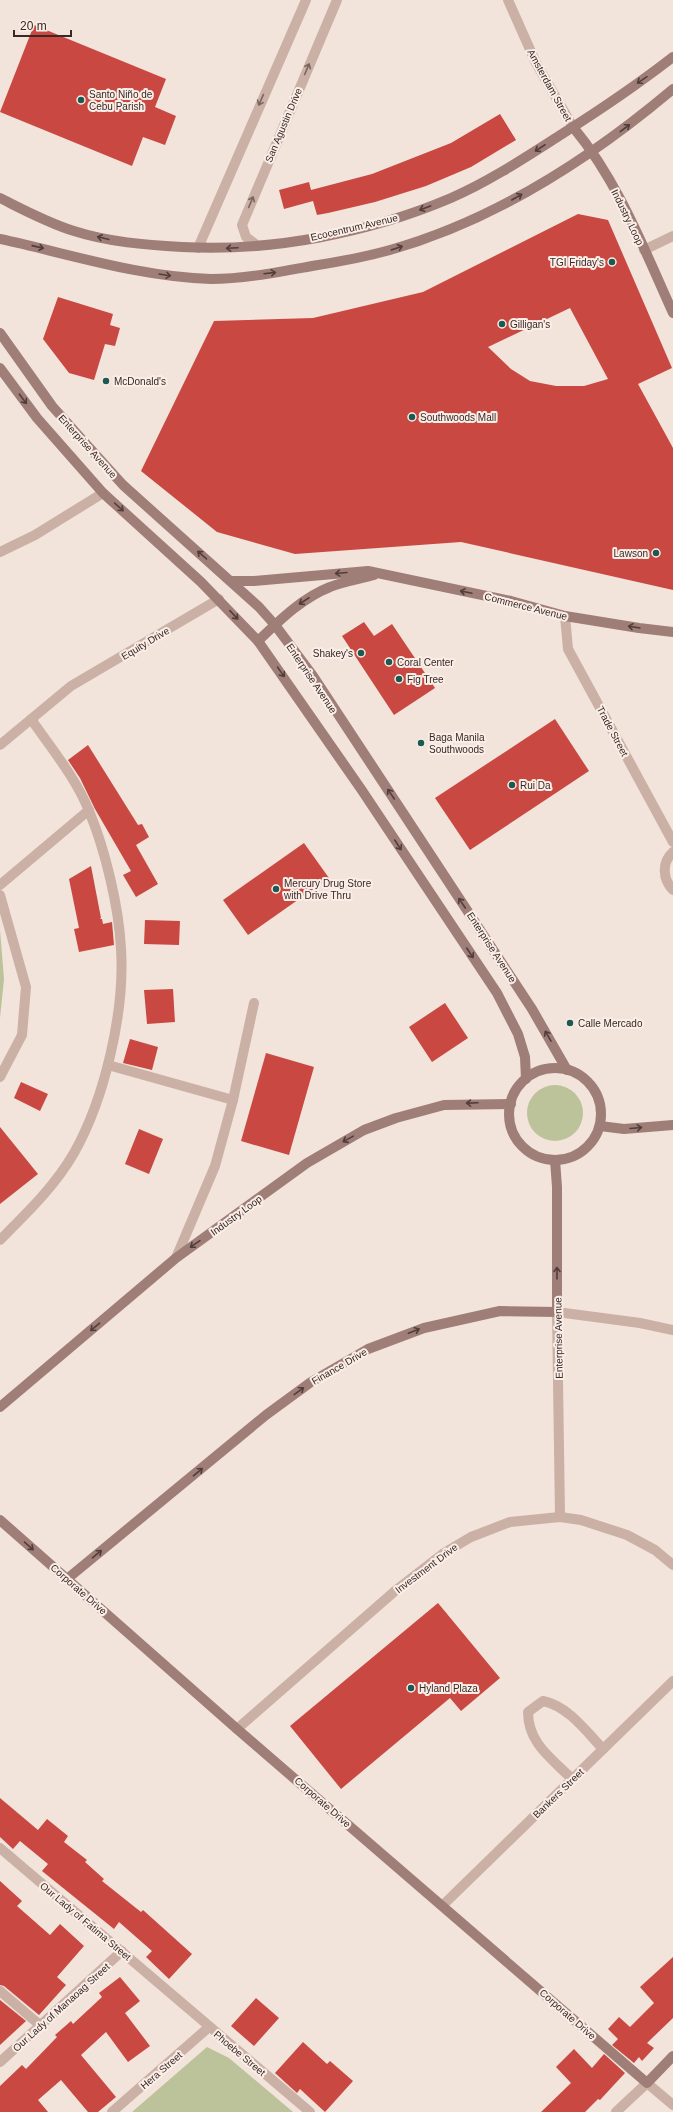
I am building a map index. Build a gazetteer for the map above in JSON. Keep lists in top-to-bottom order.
{
  "streets": {
    "main road": [
      "Industry Loop",
      "Ecocentrum Avenue",
      "Enterprise Avenue",
      "Commerce Avenue",
      "Finance Drive",
      "Corporate Drive"
    ],
    "street": [
      "Amsterdam Street",
      "San Agustin Drive",
      "Equity Drive",
      "Trade Street",
      "Investment Drive",
      "Bankers Street",
      "Our Lady of Fatima Street",
      "Our Lady of Manaoag Street",
      "Phoebe Street",
      "Hera Street"
    ]
  },
  "crossings": [
    ["Amsterdam Street", "Industry Loop"],
    ["Amsterdam Street", "Ecocentrum Avenue"],
    ["San Agustin Drive", "Ecocentrum Avenue"],
    ["Industry Loop", "Ecocentrum Avenue"],
    ["Industry Loop", "Enterprise Avenue"],
    ["Enterprise Avenue", "Commerce Avenue"],
    ["Enterprise Avenue", "Equity Drive"],
    ["Enterprise Avenue", "Finance Drive"],
    ["Enterprise Avenue", "Investment Drive"],
    ["Commerce Avenue", "Trade Street"],
    ["Finance Drive", "Corporate Drive"],
    ["Investment Drive", "Corporate Drive"],
    ["Corporate Drive", "Bankers Street"],
    ["Our Lady of Fatima Street", "Our Lady of Manaoag Street"],
    ["Our Lady of Fatima Street", "Phoebe Street"],
    ["Phoebe Street", "Hera Street"]
  ],
  "one_way": ["Industry Loop", "Commerce Avenue", "Finance Drive"],
  "places": [
    "Santo Niño de Cebu Parish",
    "TGI Friday's",
    "Gilligan's",
    "McDonald's",
    "Southwoods Mall",
    "Lawson",
    "Shakey's",
    "Coral Center",
    "Fig Tree",
    "Baga Manila Southwoods",
    "Rui Da",
    "Mercury Drug Store with Drive Thru",
    "Calle Mercado",
    "Hyland Plaza"
  ],
  "scale_bar": "20 m"
}
